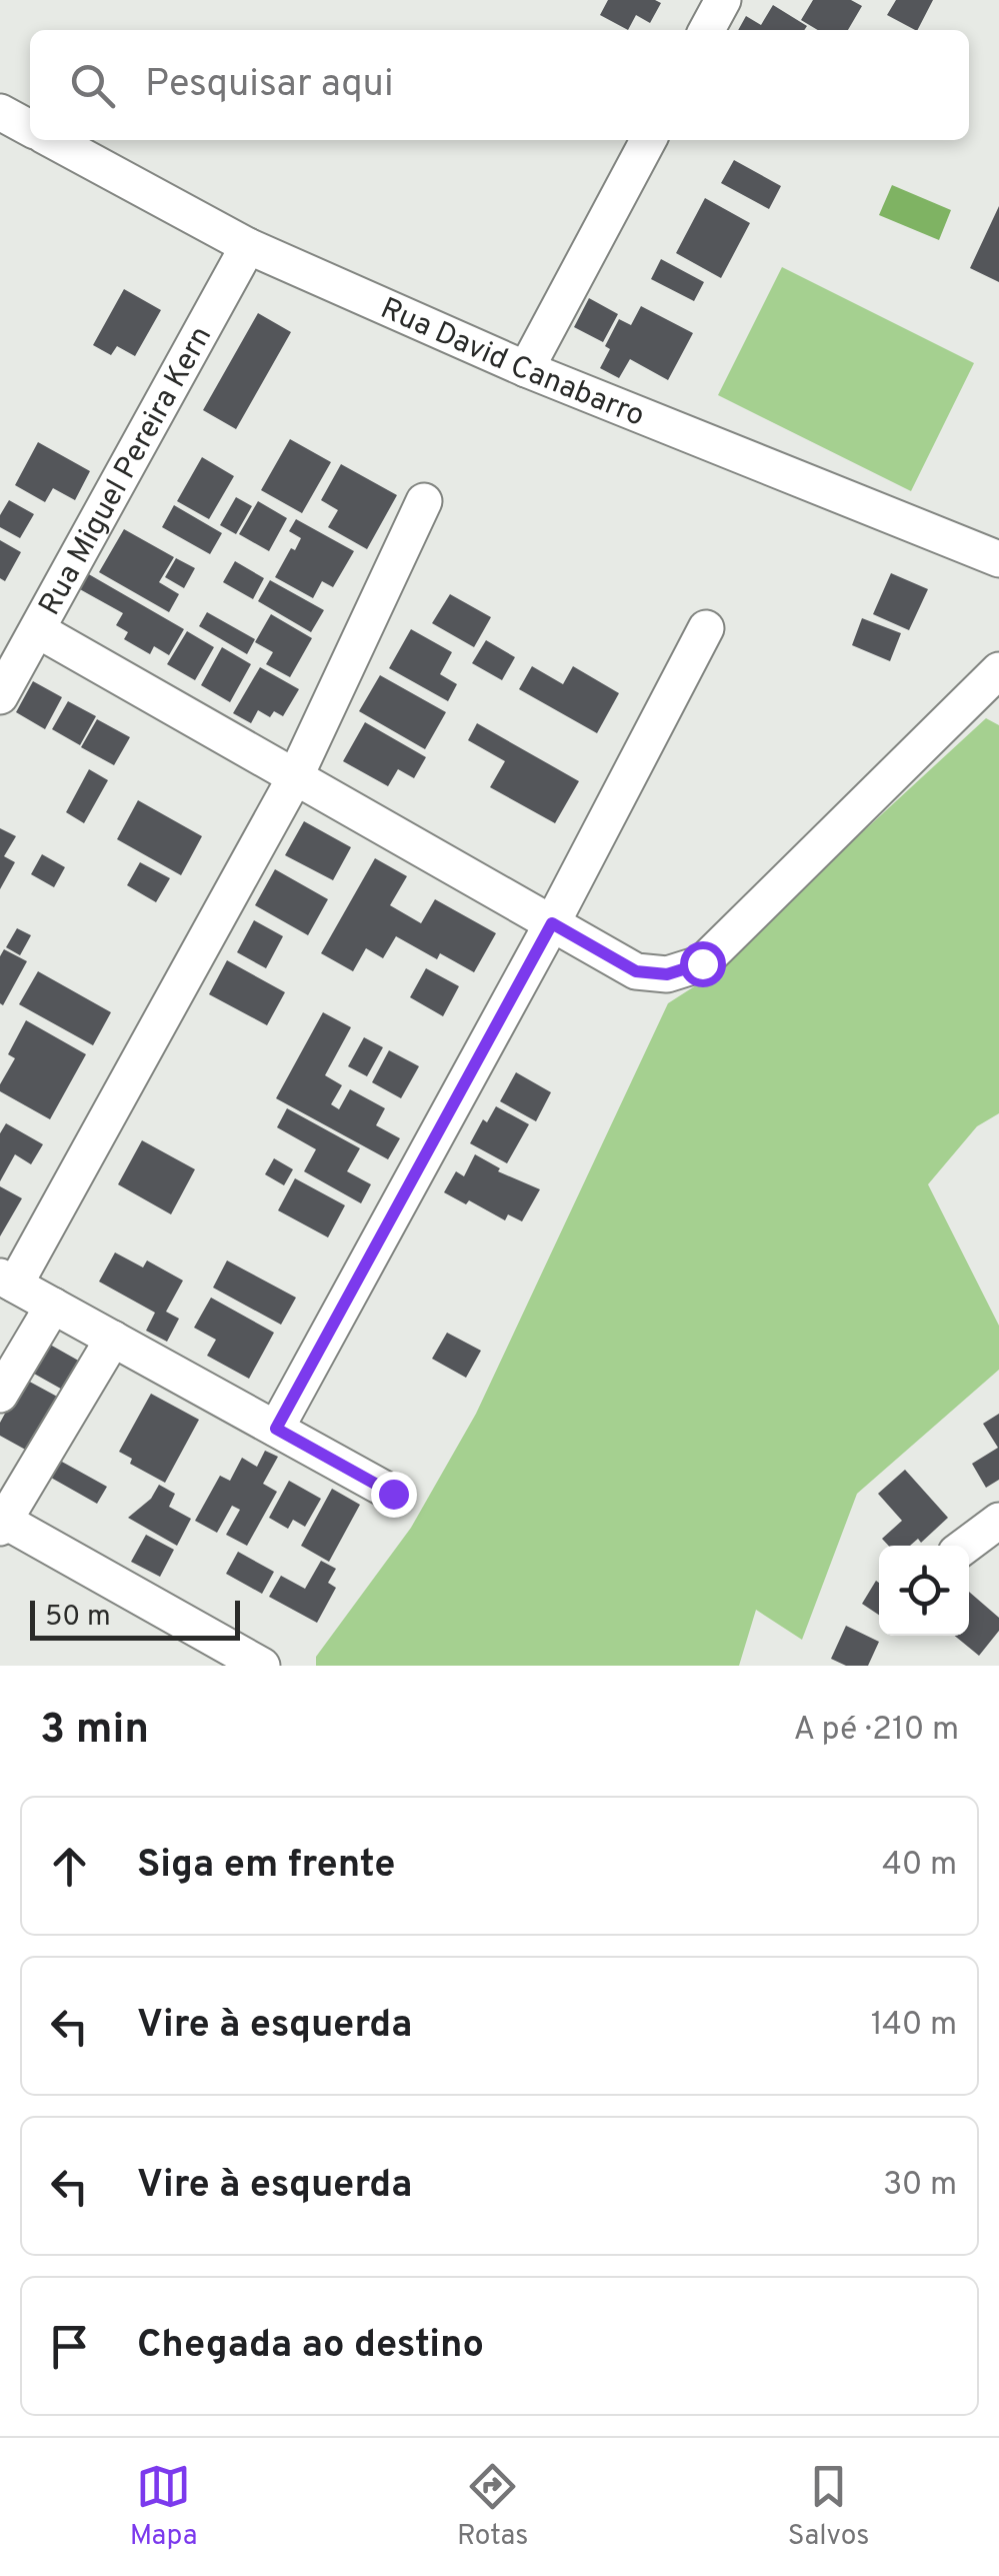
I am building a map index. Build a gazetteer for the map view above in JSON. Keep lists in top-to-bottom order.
{
  "streets": {
    "street": ["Rua David Canabarro", "Rua Miguel Pereira Kern"]
  },
  "crossings": [
    ["Rua David Canabarro", "Rua Miguel Pereira Kern"]
  ],
  "scale_bar": "50 m",
  "page": {
    "search": "Pesquisar aqui",
    "scale": "50 m",
    "heading": ["3 min", "A pé · 210 m"],
    "list": [
      ["Siga em frente", "40 m"],
      ["Vire à esquerda", "140 m"],
      ["Vire à esquerda", "30 m"],
      "Chegada ao destino"
    ],
    "nav": ["Mapa", "Rotas", "Salvos"]
  }
}
